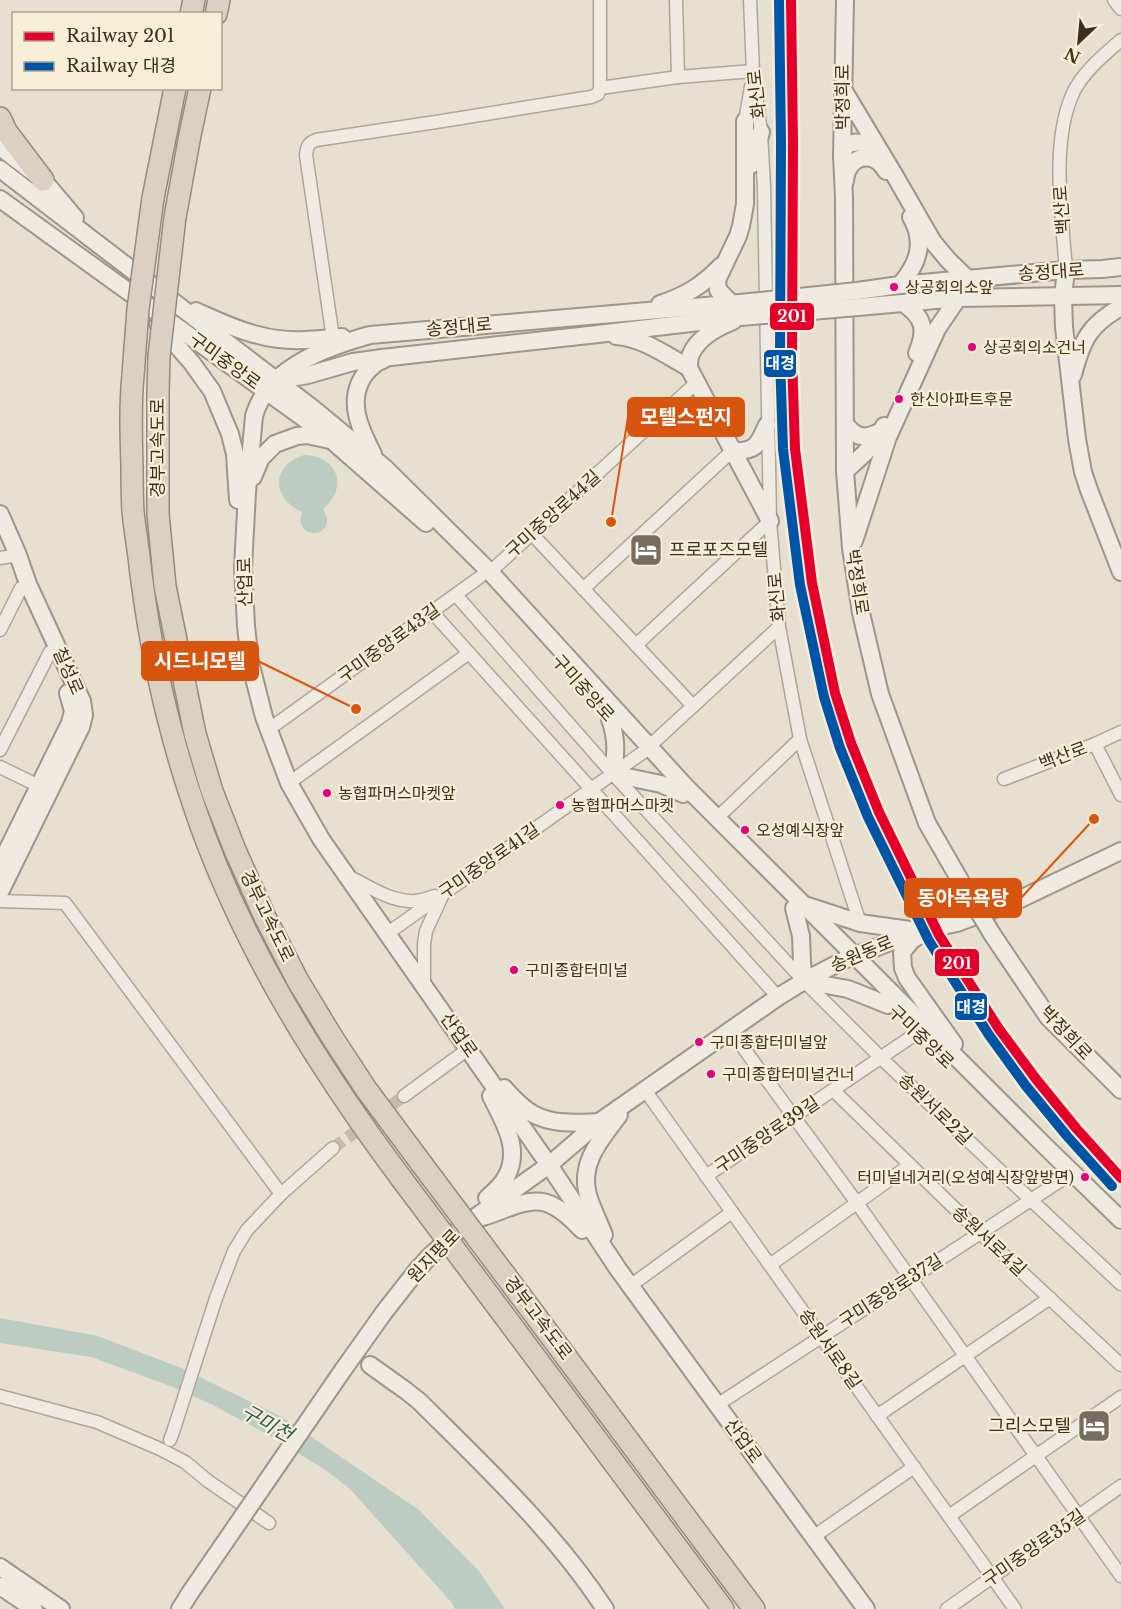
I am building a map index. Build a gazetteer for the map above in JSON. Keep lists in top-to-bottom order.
{
  "streets": {
    "highway": ["경부고속도로"],
    "street": [
      "화신로",
      "박정희로",
      "백산로",
      "송정대로",
      "구미중앙로",
      "구미중앙로44길",
      "산업로",
      "구미중앙로43길",
      "칠성로",
      "구미중앙로41길",
      "송원동로",
      "송원서로2길",
      "구미중앙로39길",
      "송원서로4길",
      "원지평로",
      "구미중앙로37길",
      "송원서로8길",
      "구미중앙로35길"
    ]
  },
  "crossings": [
    ["화신로", "구미중앙로41길"],
    ["백산로", "송정대로"],
    ["송정대로", "구미중앙로"],
    ["송정대로", "산업로"],
    ["구미중앙로", "구미중앙로44길"],
    ["구미중앙로", "산업로"],
    ["구미중앙로", "구미중앙로43길"],
    ["구미중앙로", "구미중앙로41길"],
    ["구미중앙로", "송원동로"],
    ["구미중앙로", "구미중앙로39길"],
    ["구미중앙로", "구미중앙로37길"],
    ["구미중앙로44길", "구미중앙로43길"],
    ["산업로", "구미중앙로43길"],
    ["산업로", "구미중앙로41길"],
    ["산업로", "송원동로"],
    ["산업로", "원지평로"],
    ["산업로", "구미중앙로37길"],
    ["송원동로", "송원서로2길"],
    ["송원동로", "원지평로"],
    ["송원동로", "송원서로8길"],
    ["송원서로2길", "구미중앙로39길"],
    ["송원서로2길", "구미중앙로37길"],
    ["구미중앙로39길", "송원서로4길"],
    ["구미중앙로39길", "송원서로8길"],
    ["송원서로4길", "구미중앙로37길"],
    ["구미중앙로37길", "송원서로8길"],
    ["송원서로8길", "구미중앙로35길"]
  ],
  "water": ["구미천"],
  "places": {
    "other": [
      "상공회의소앞",
      "상공회의소건너",
      "한신아파트후문",
      "모텔스펀지",
      "시드니모텔",
      "농협파머스마켓앞",
      "농협파머스마켓",
      "동아목욕탕",
      "오성예식장앞",
      "구미종합터미널",
      "구미종합터미널앞",
      "구미종합터미널건너",
      "터미널네거리(오성예식장앞방면)"
    ],
    "hotel": ["프로포즈모텔", "그리스모텔"]
  },
  "lines": ["rail line 201", "rail line 대경"],
  "legend": ["Railway 201", "Railway 대경"],
  "north": "bottom left"
}
